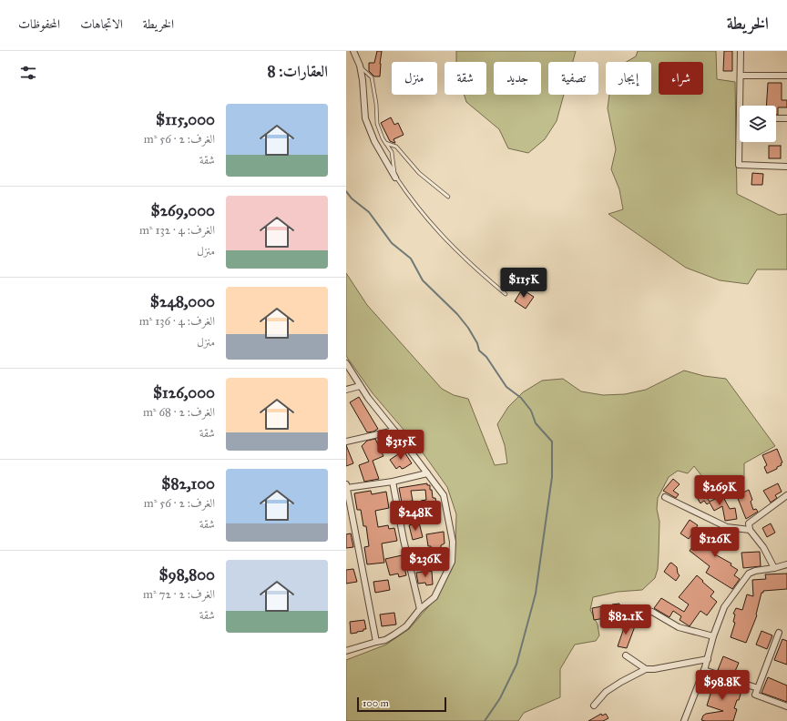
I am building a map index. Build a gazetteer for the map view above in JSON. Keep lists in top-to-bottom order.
{
  "scale_bar": "100 m",
  "page": {
    "header": "الخريطة",
    "nav": ["الخريطة", "الاتجاهات", "المحفوظات"],
    "heading": "العقارات: 8",
    "chip": [
      "شراء",
      "إيجار",
      "تصفية",
      "جديد",
      "شقة",
      "منزل"
    ],
    "list": [
      {
        "name": "$115,000",
        "note": "الغرف: 2 · 56 m² · شقة"
      },
      {
        "name": "$269,000",
        "note": "الغرف: 4 · 132 m² · منزل"
      },
      {
        "name": "$248,000",
        "note": "الغرف: 4 · 136 m² · منزل"
      },
      {
        "name": "$126,000",
        "note": "الغرف: 2 · 68 m² · شقة"
      },
      {
        "name": "$82,100",
        "note": "الغرف: 2 · 56 m² · شقة"
      },
      {
        "name": "$98,800",
        "note": "الغرف: 2 · 72 m² · شقة"
      }
    ],
    "price": [
      "$115K",
      "$315K",
      "$269K",
      "$248K",
      "$126K",
      "$236K",
      "$82.1K",
      "$98.8K"
    ],
    "scale": "100 m"
  }
}
